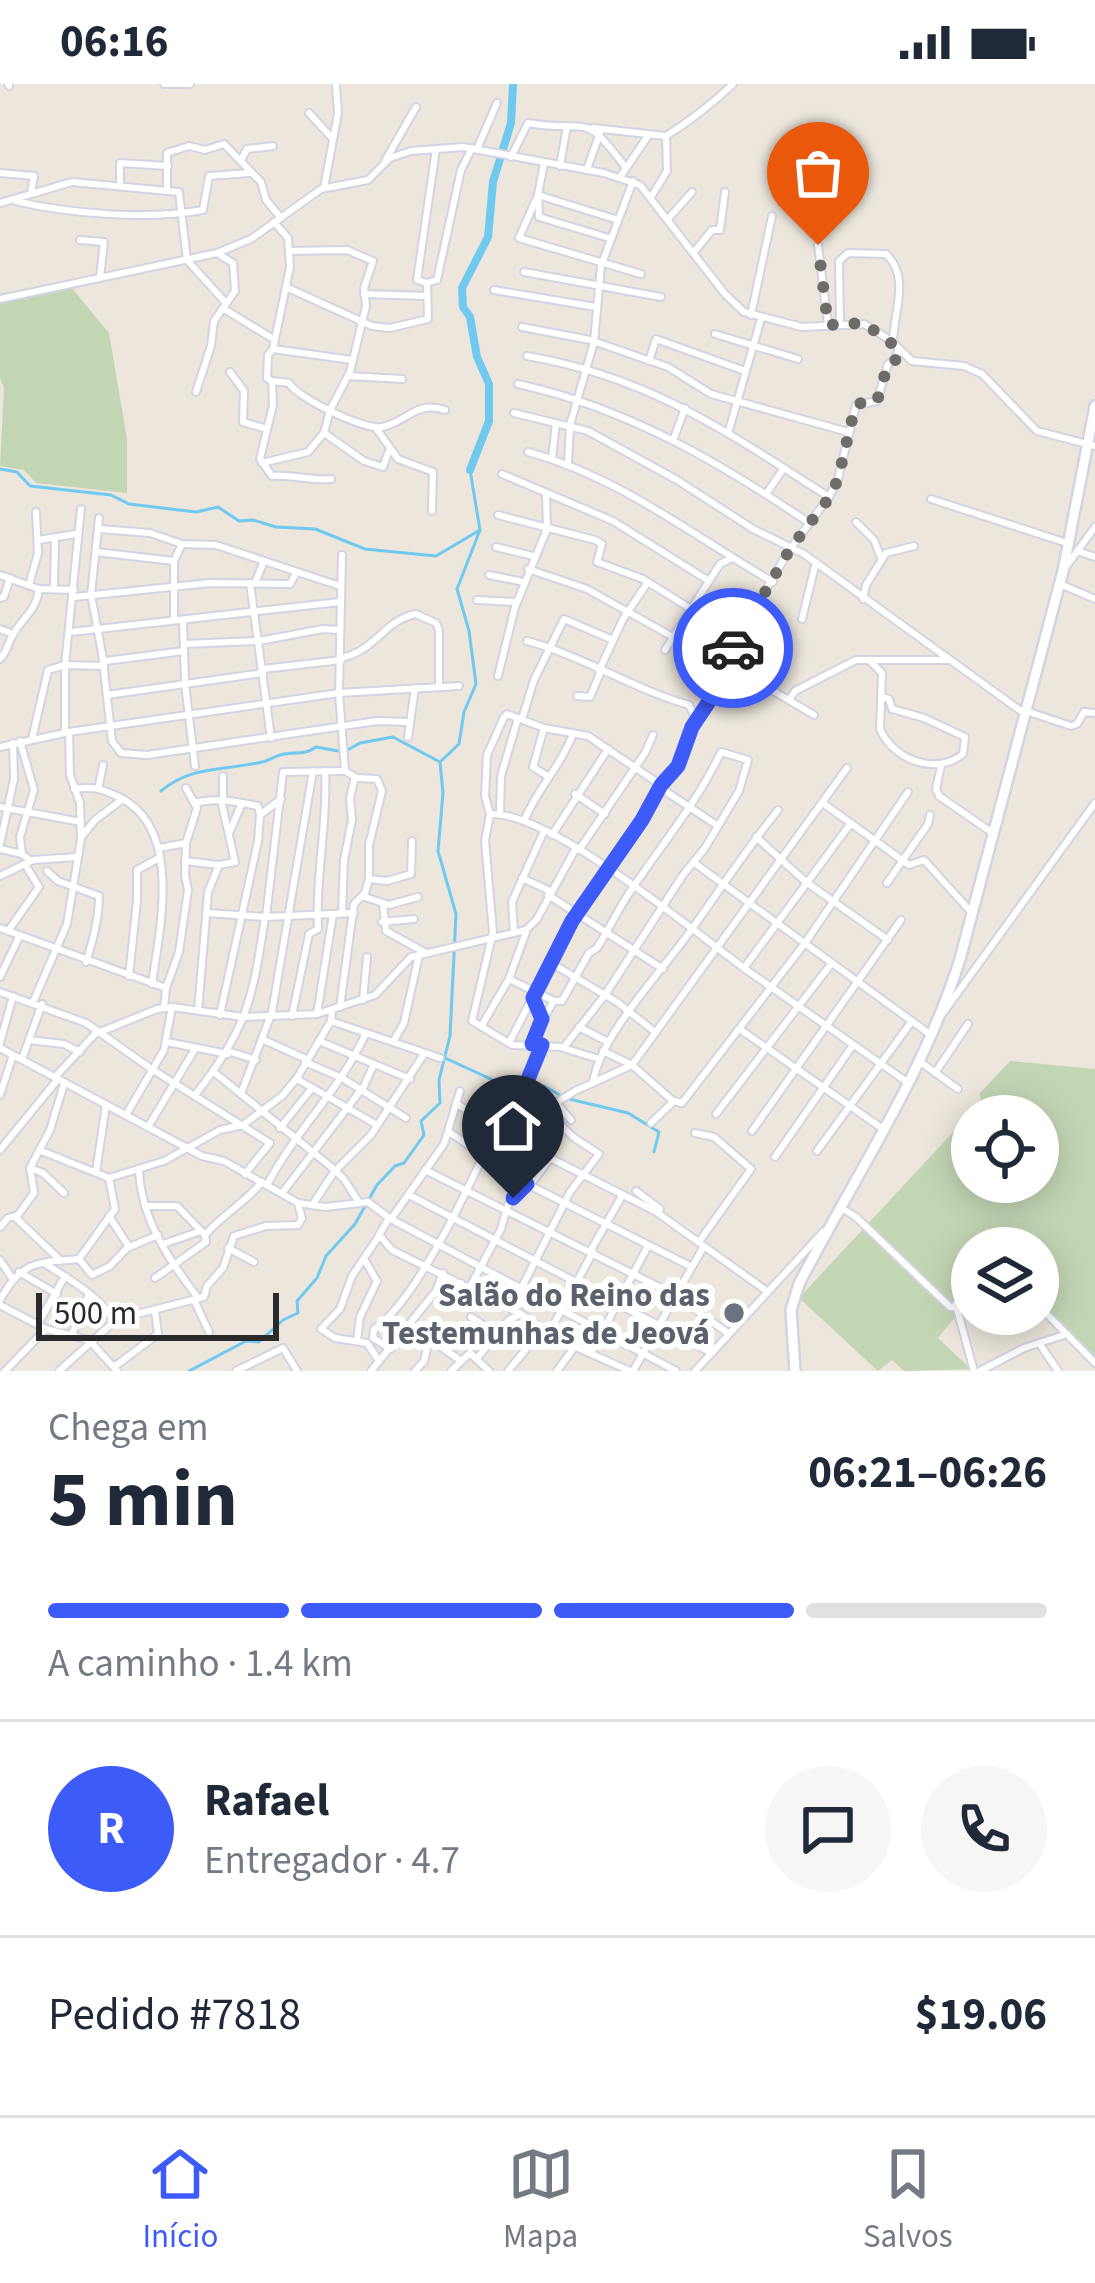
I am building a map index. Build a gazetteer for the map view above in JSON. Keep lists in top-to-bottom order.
{
  "places": ["Salão do Reino das Testemunhas de Jeová"],
  "scale_bar": "500 m",
  "page": {
    "status": "06:16",
    "scale": "500 m",
    "heading": ["5 min", "Chega em", "06:21–06:26"],
    "panel": [
      "Rafael",
      "Entregador · 4.7",
      "Pedido #7818",
      "$19.06"
    ],
    "bar": "A caminho · 1.4 km",
    "round": "R",
    "tabs": ["Início", "Mapa", "Salvos"]
  }
}
